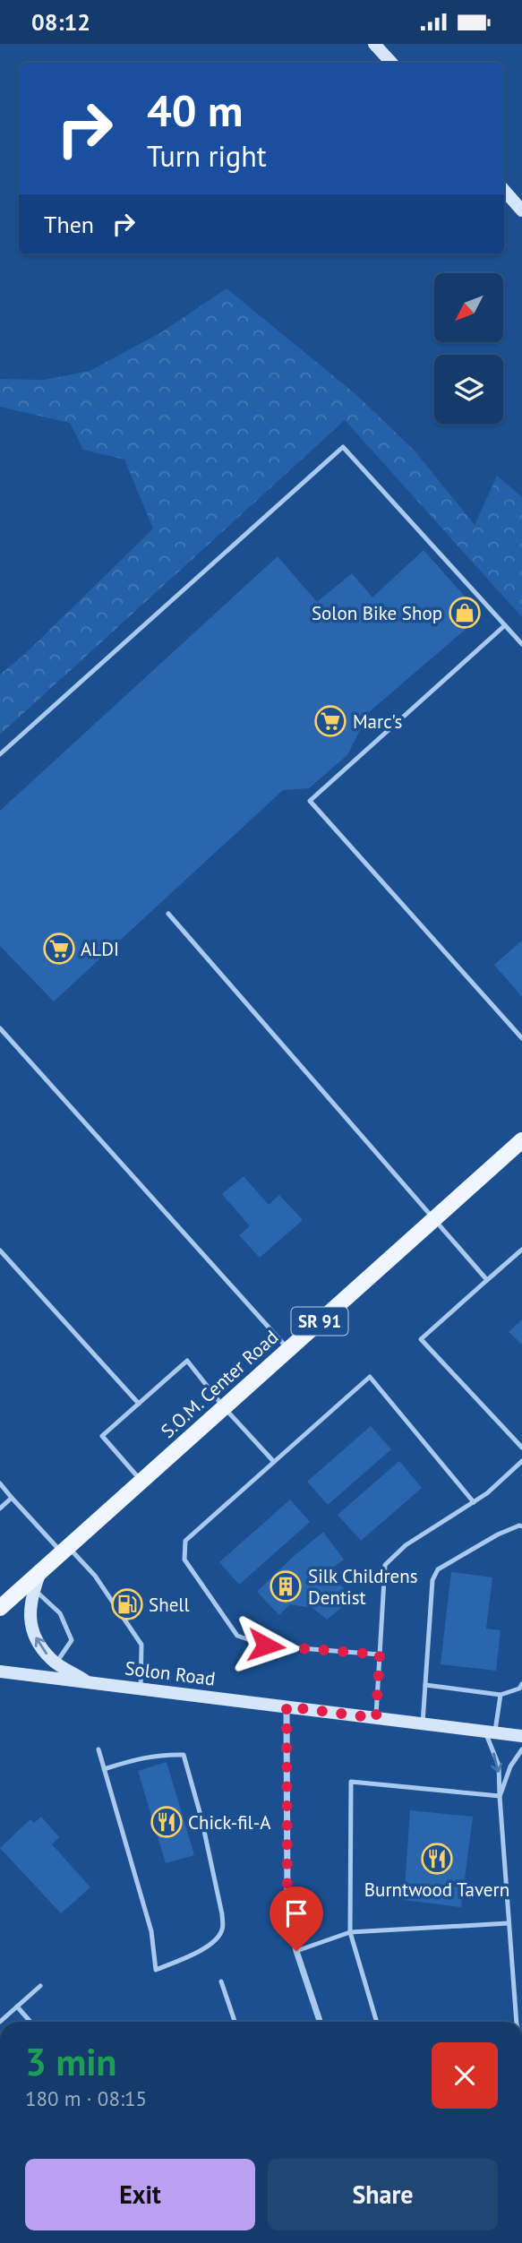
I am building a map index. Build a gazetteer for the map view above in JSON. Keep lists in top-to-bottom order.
{
  "streets": {
    "main road": ["SR 91", "S.O.M. Center Road"],
    "street": ["Solon Road"]
  },
  "places": {
    "shop": ["Solon Bike Shop"],
    "supermarket": ["Marc's", "ALDI"],
    "building": ["Silk Childrens Dentist"],
    "fuel station": ["Shell"],
    "restaurant": ["Chick-fil-A", "Burntwood Tavern"]
  },
  "north": "bottom left",
  "page": {
    "status": "08:12",
    "turn": ["40 m", "Turn right"],
    "then": "Then",
    "heading": ["3 min", "180 m · 08:15"],
    "buttons": ["Exit", "Share"]
  }
}
